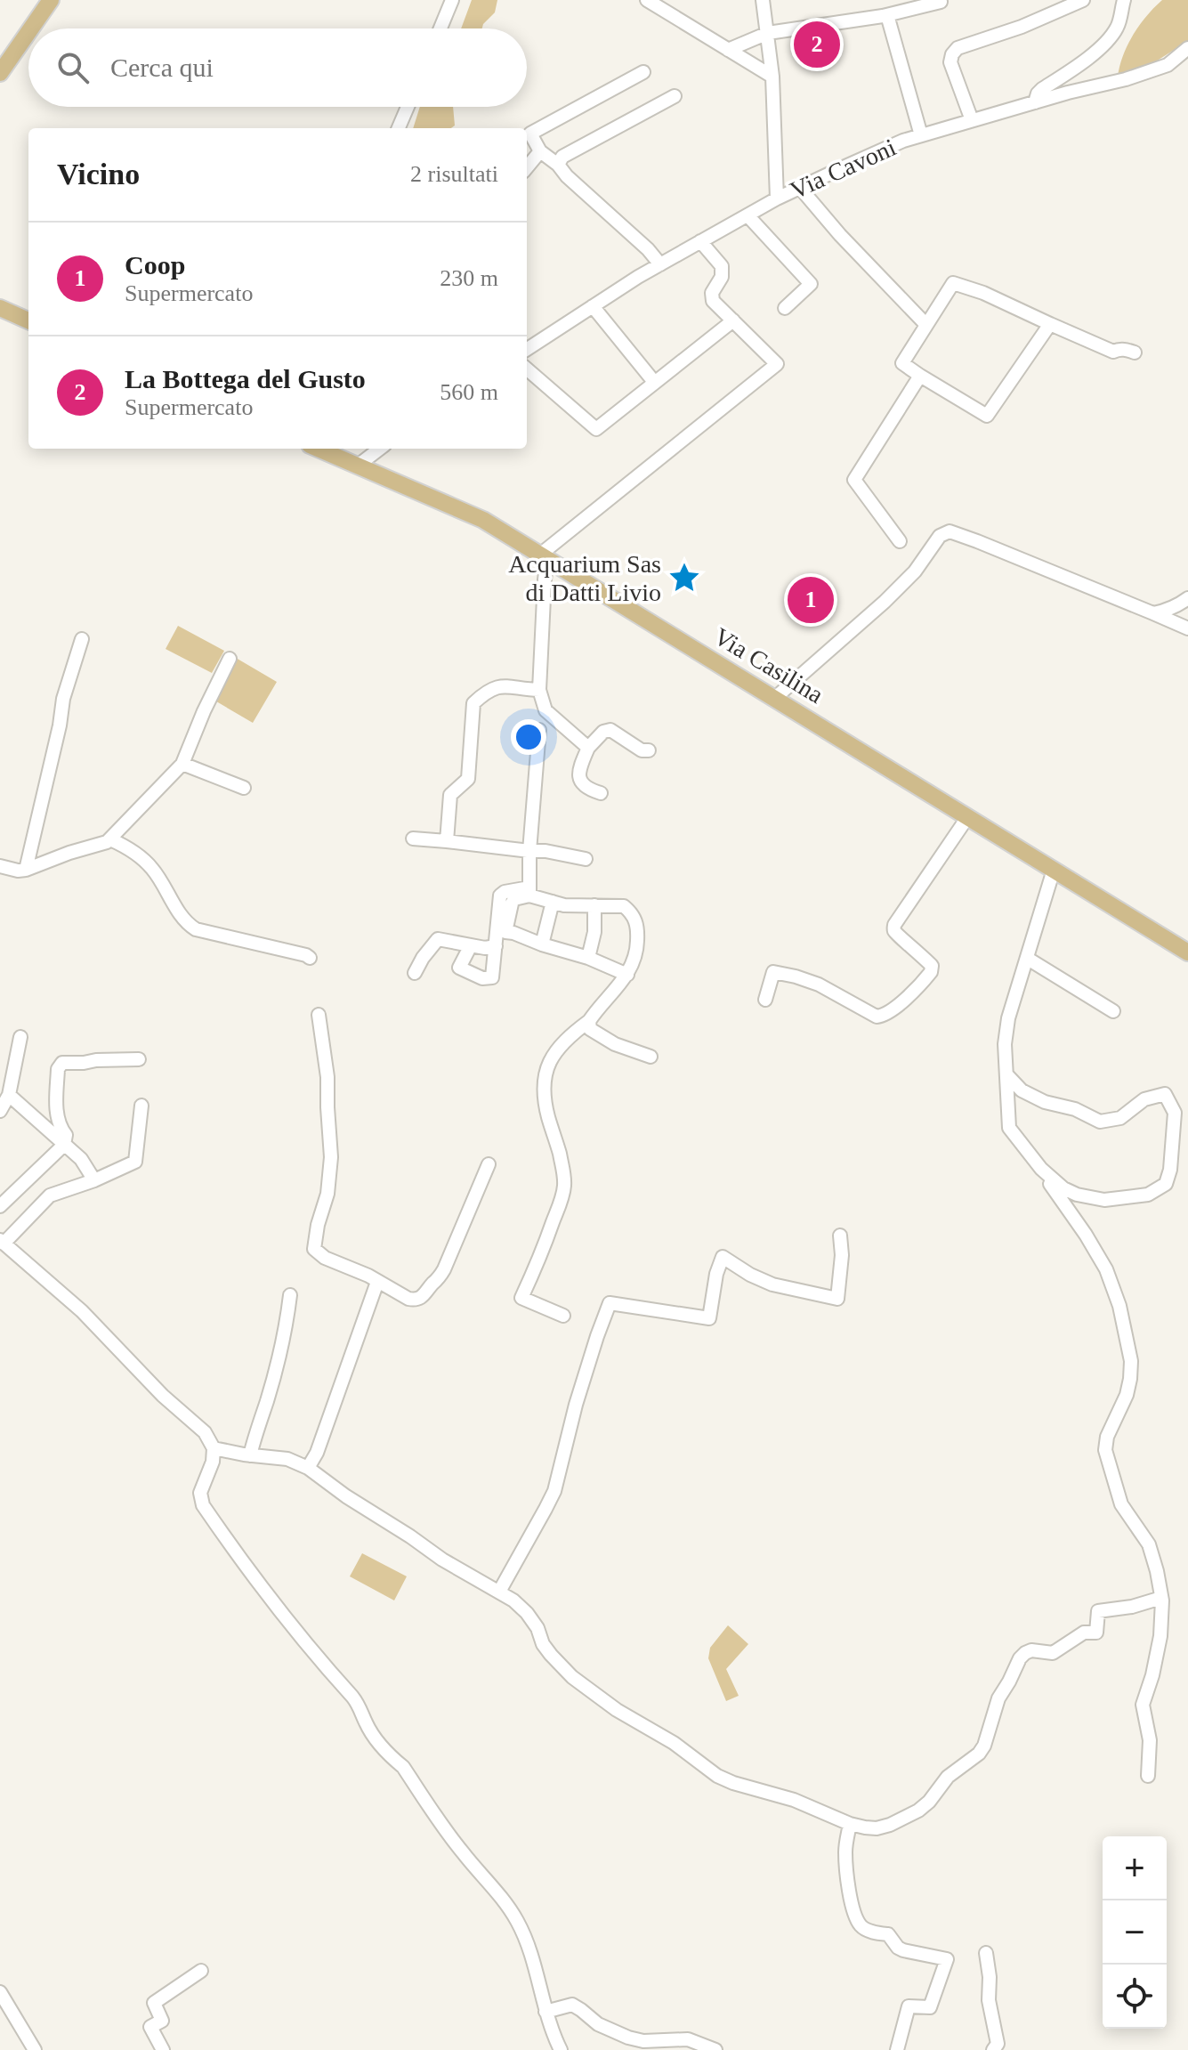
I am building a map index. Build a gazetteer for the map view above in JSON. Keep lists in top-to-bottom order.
{
  "streets": {
    "main road": ["Via Casilina"],
    "street": ["Via Cavoni"]
  },
  "places": {
    "place": ["Acquarium Sas di Datti Livio"]
  },
  "page": {
    "pins": ["2", "1"],
    "search": "Cerca qui",
    "heading": ["Vicino", "2 risultati"],
    "list": [
      {
        "mark": "1",
        "name": "Coop",
        "note": "Supermercato",
        "value": "230 m"
      },
      {
        "mark": "2",
        "name": "La Bottega del Gusto",
        "note": "Supermercato",
        "value": "560 m"
      }
    ],
    "map_buttons": ["+", "−"]
  }
}
